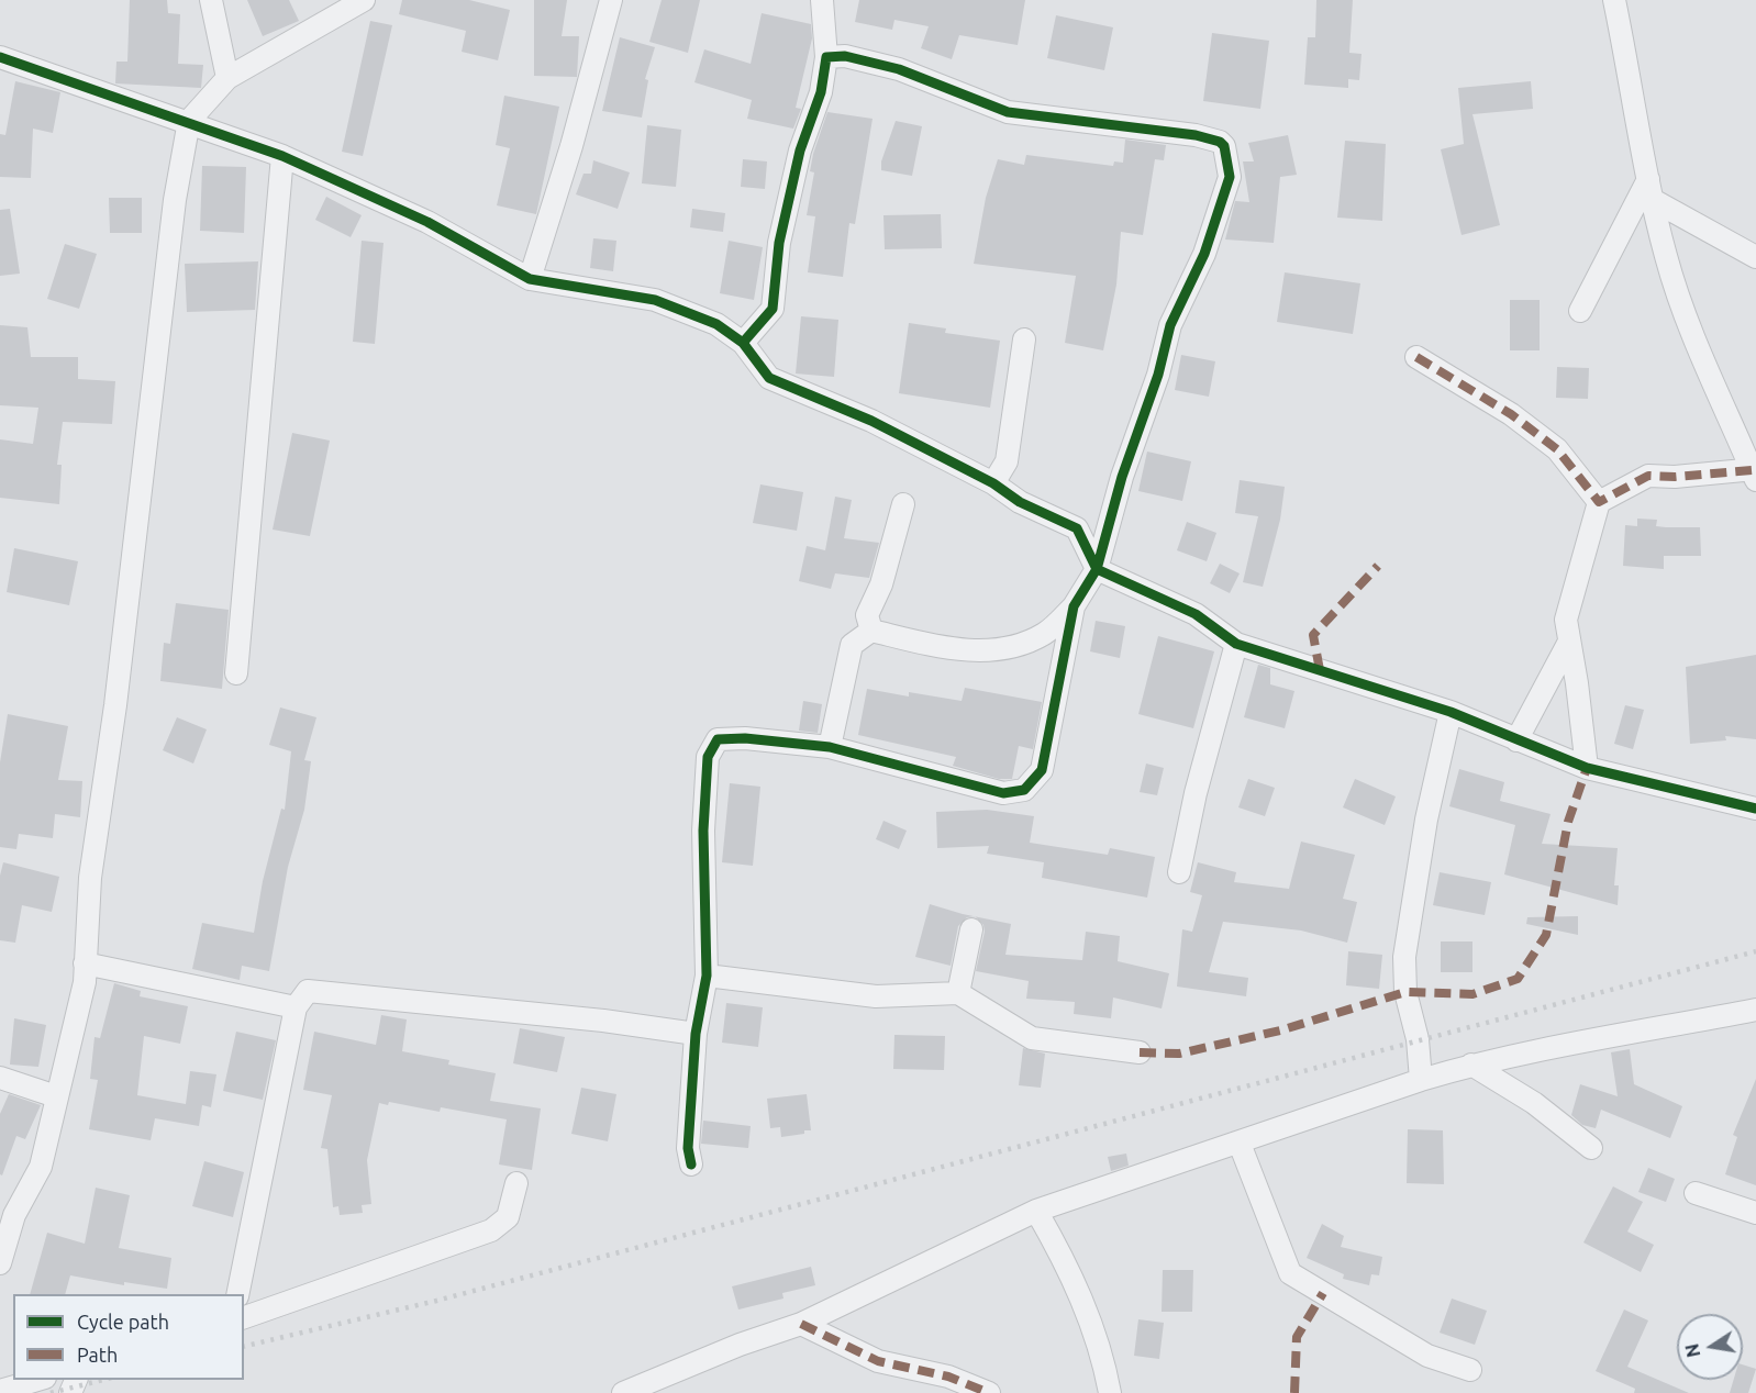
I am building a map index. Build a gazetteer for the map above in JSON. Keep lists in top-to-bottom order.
{
  "legend": ["Cycle path", "Path"],
  "north": "left"
}
